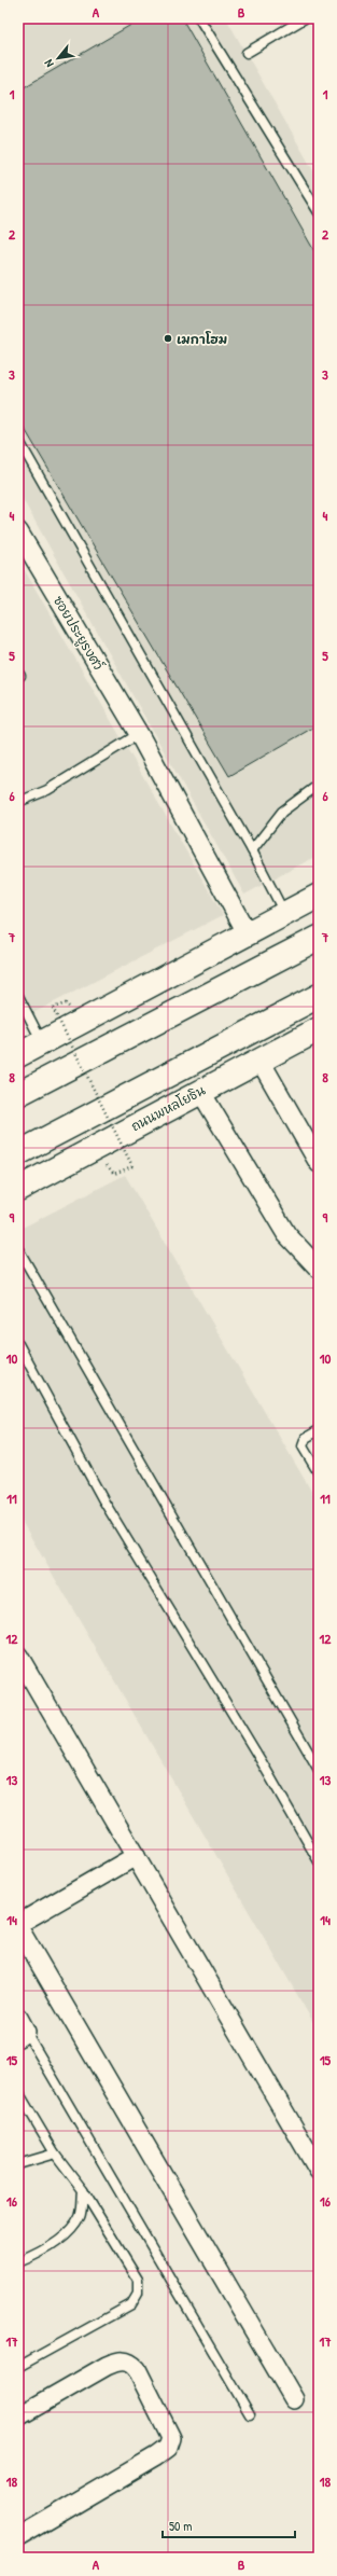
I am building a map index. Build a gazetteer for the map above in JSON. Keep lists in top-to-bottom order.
{
  "streets": {
    "main road": ["ถนนพหลโยธิน"],
    "street": ["ซอยประยูรงศว์"]
  },
  "places": ["เมกาโฮม"],
  "scale_bar": "50 m",
  "north": "bottom left",
  "grid": {
    "columns": ["A", "B"],
    "rows": [
      "1",
      "2",
      "3",
      "4",
      "5",
      "6",
      "7",
      "8",
      "9",
      "10",
      "11",
      "12",
      "13",
      "14",
      "15",
      "16",
      "17",
      "18"
    ]
  }
}
